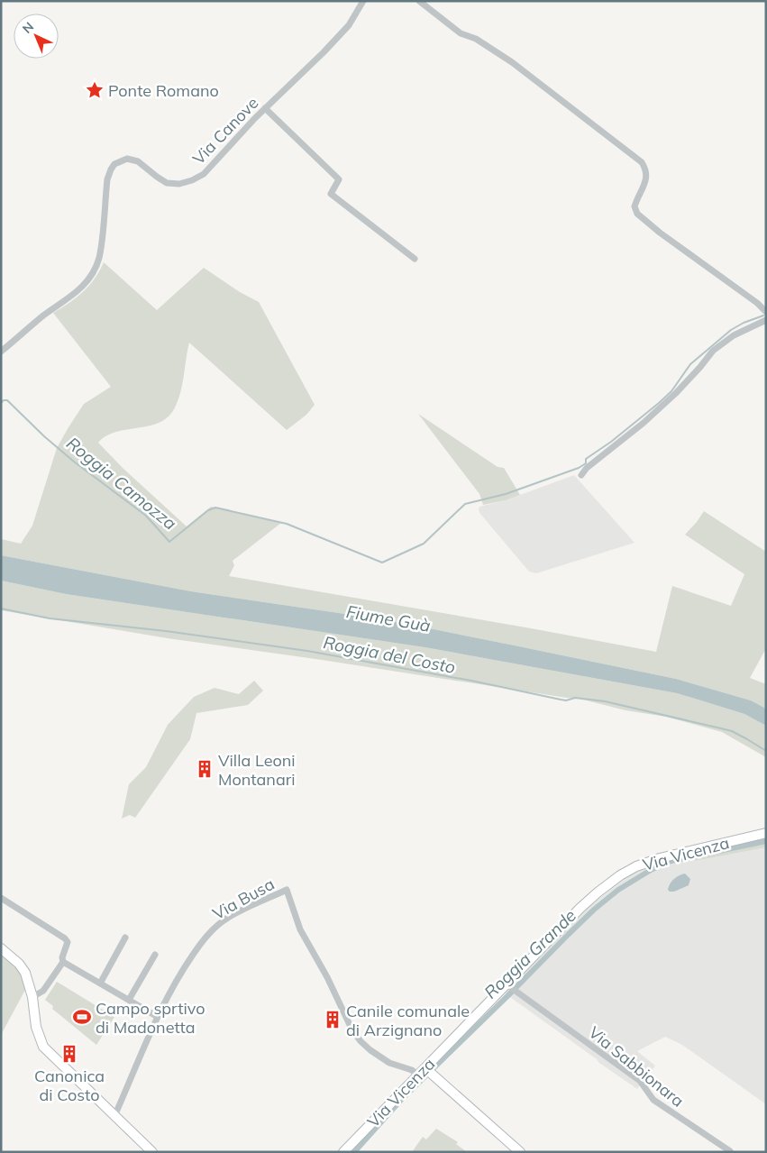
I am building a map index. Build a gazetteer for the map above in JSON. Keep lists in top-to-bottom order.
{
  "streets": {
    "main road": ["Via Vicenza"],
    "street": ["Via Canove", "Via Busa", "Via Sabbionara"]
  },
  "crossings": [
    ["Via Vicenza", "Via Busa"],
    ["Via Vicenza", "Via Sabbionara"]
  ],
  "water": [
    "Roggia Camozza",
    "Fiume Guà",
    "Roggia del Costo",
    "Roggia Grande"
  ],
  "places": {
    "place": ["Ponte Romano"],
    "building": ["Villa Leoni Montanari", "Canile comunale di Arzignano", "Canonica di Costo"],
    "sports": ["Campo sprtivo di Madonetta"]
  },
  "north": "top left"
}
